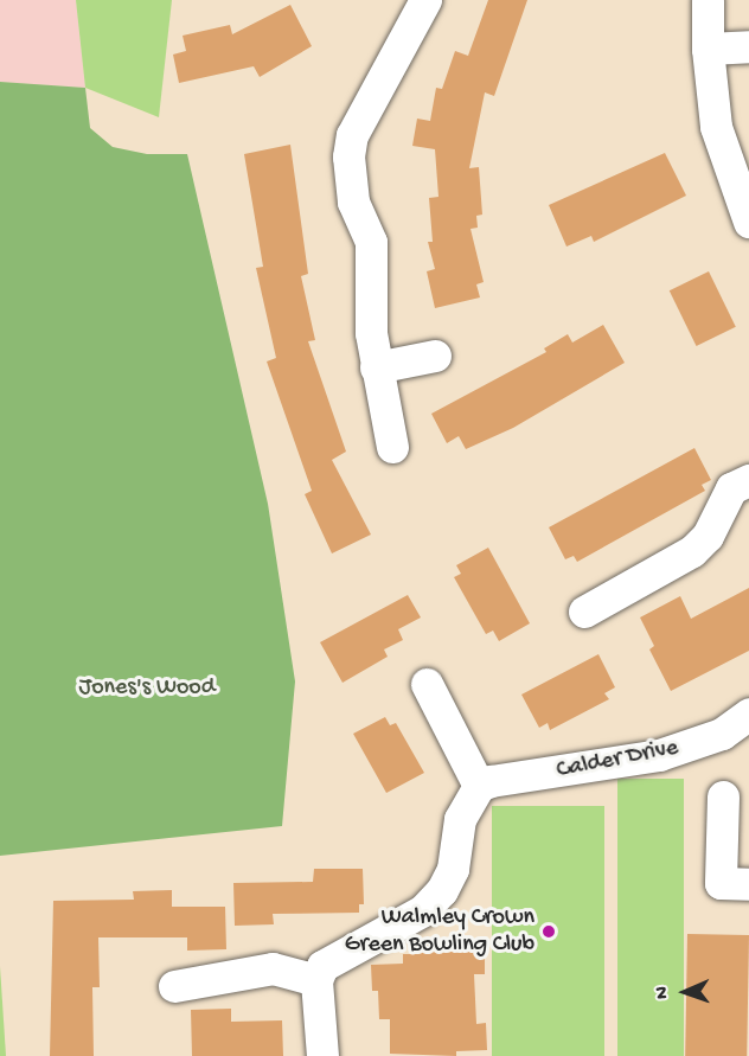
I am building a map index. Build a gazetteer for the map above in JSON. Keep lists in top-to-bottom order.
{
  "streets": {
    "street": ["Calder Drive"]
  },
  "parks": ["Jones's Wood"],
  "places": ["Walmley Crown Green Bowling Club"],
  "north": "left"
}
